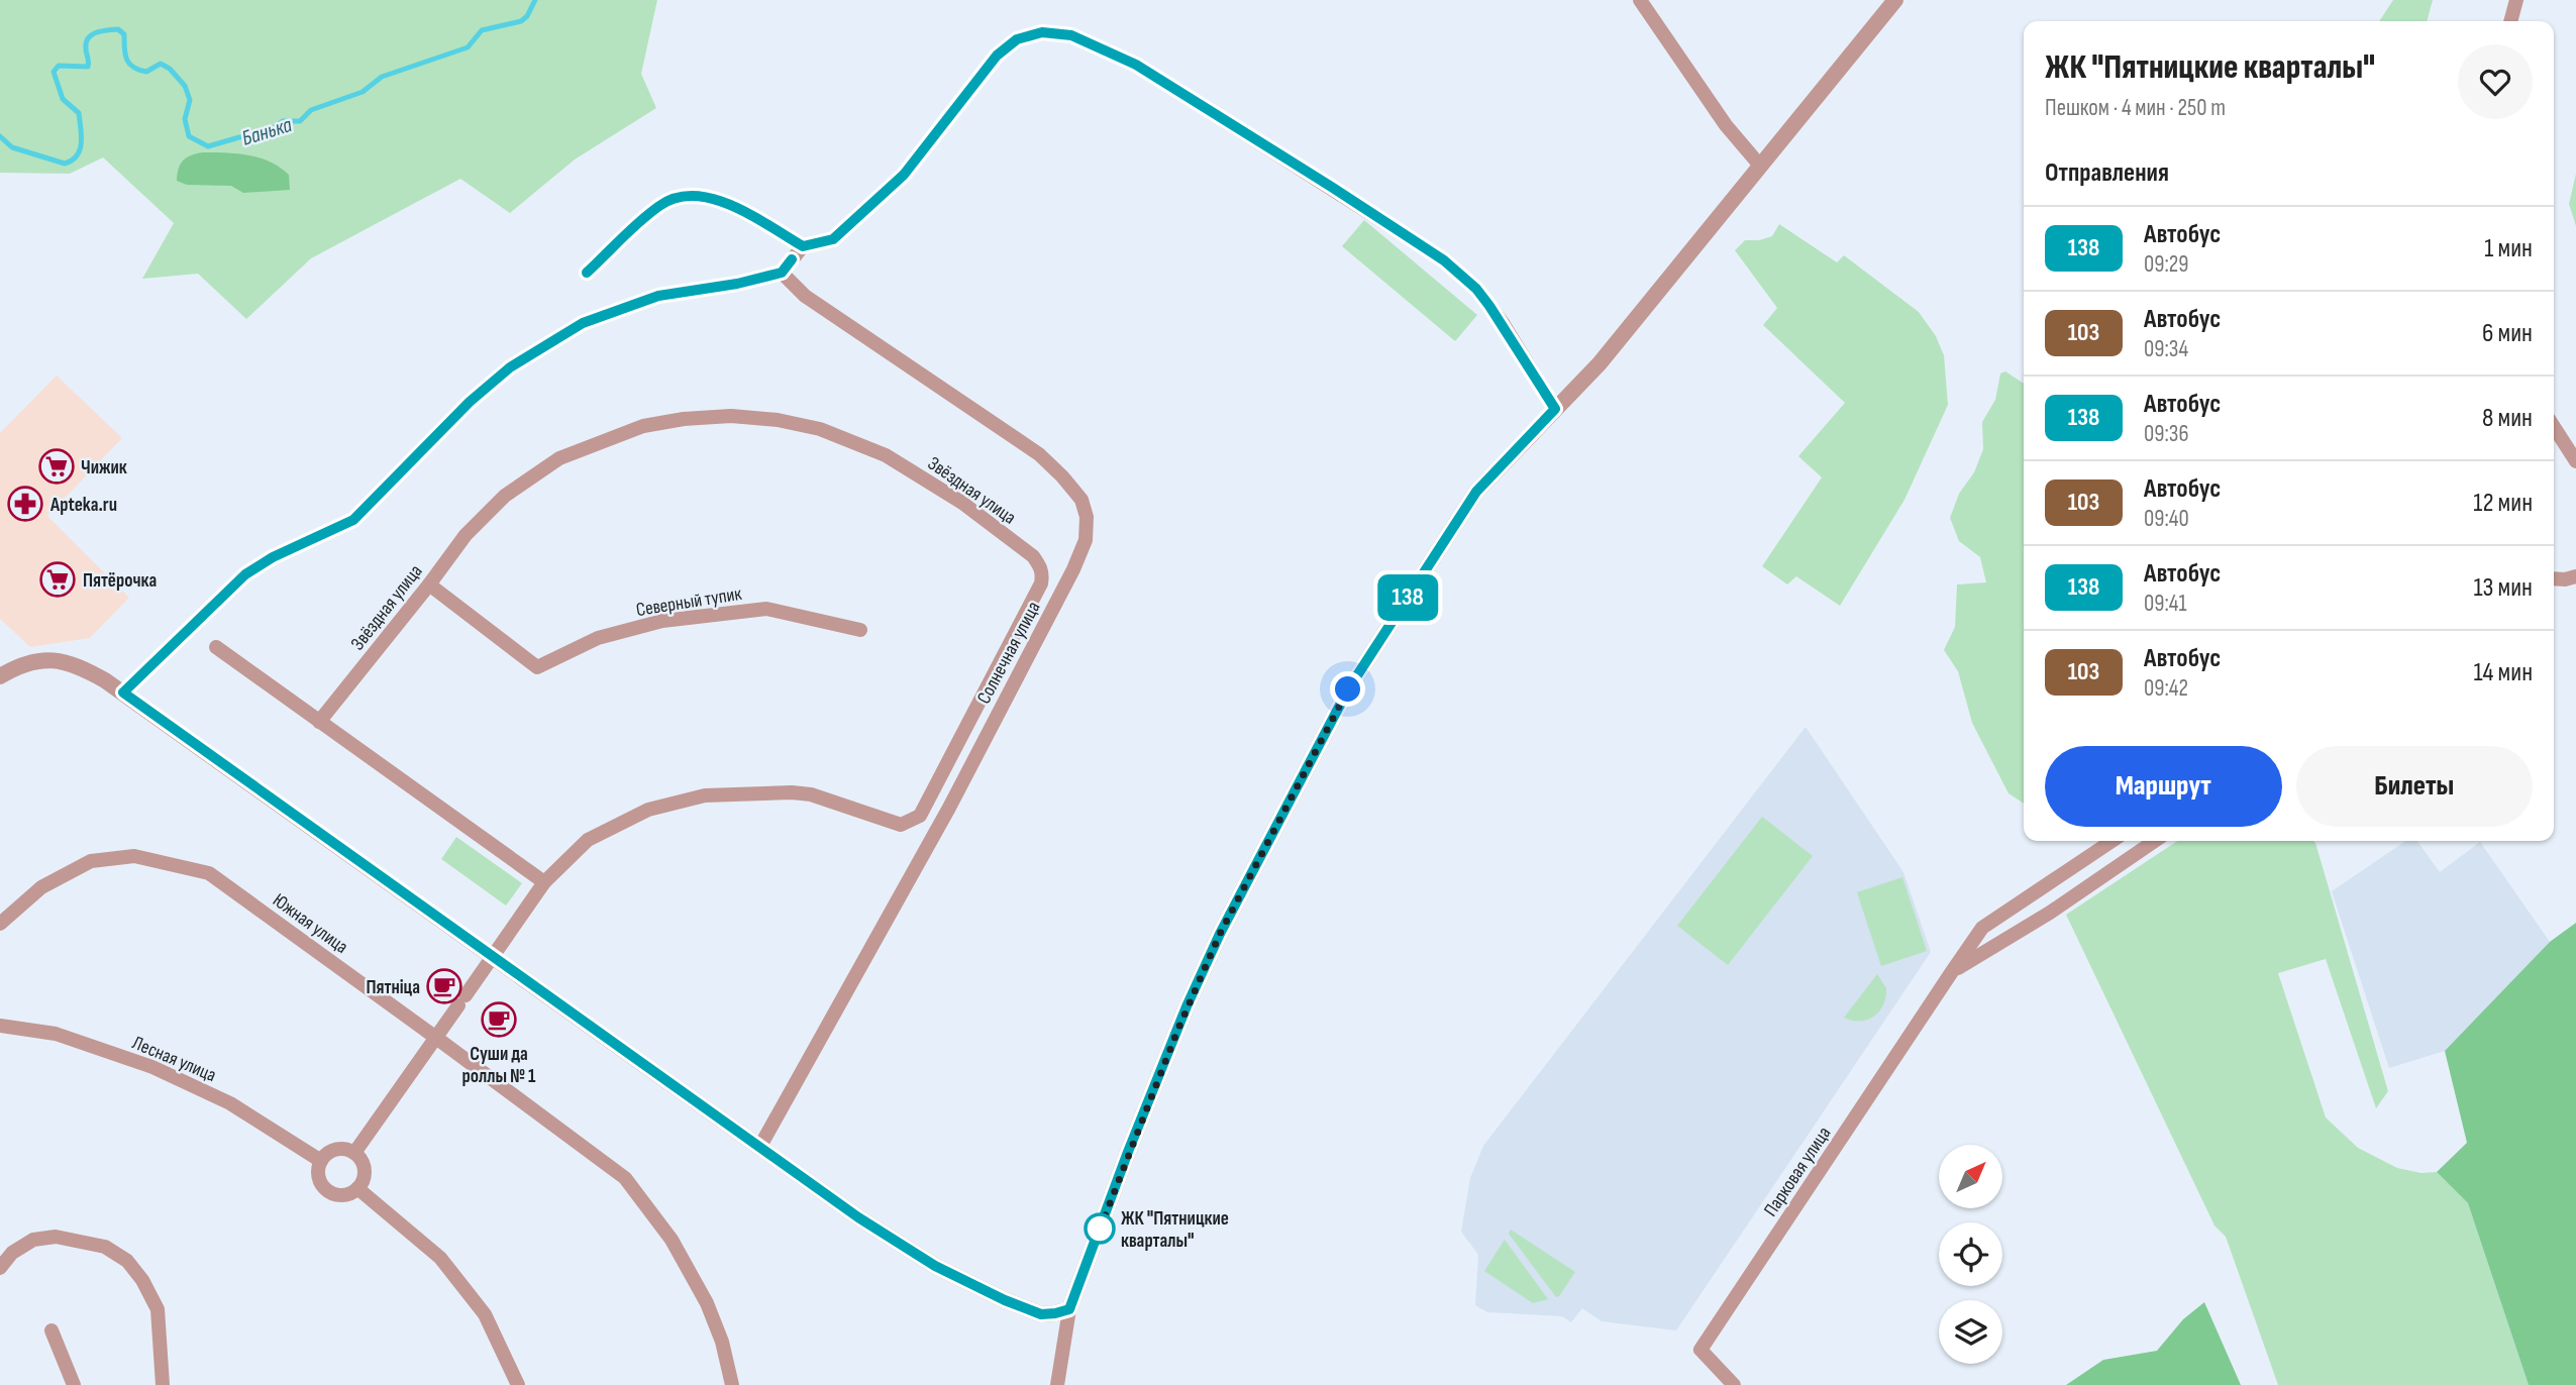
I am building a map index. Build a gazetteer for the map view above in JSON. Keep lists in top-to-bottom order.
{
  "streets": {
    "street": [
      "Звёздная улица",
      "Северный тупик",
      "Солнечная улица",
      "Южная улица",
      "Лесная улица",
      "Парковая улица"
    ]
  },
  "crossings": [
    ["Звёздная улица", "Северный тупик"]
  ],
  "water": ["Банька"],
  "places": {
    "supermarket": ["Чижик", "Пятёрочка"],
    "pharmacy": ["Apteka.ru"],
    "cafe": ["Пятнiца", "Суши да роллы № 1"],
    "other": ["ЖК \"Пятницкие кварталы\""]
  },
  "lines": ["bus line 138"],
  "north": "top right",
  "page": {
    "on_map": "138",
    "heading": [
      ["ЖК \"Пятницкие кварталы\"", "Пешком · 4 мин · 250 m"],
      "Отправления"
    ],
    "list": [
      {
        "mark": "138",
        "name": "Автобус",
        "note": "09:29",
        "value": "1 мин"
      },
      {
        "mark": "103",
        "name": "Автобус",
        "note": "09:34",
        "value": "6 мин"
      },
      {
        "mark": "138",
        "name": "Автобус",
        "note": "09:36",
        "value": "8 мин"
      },
      {
        "mark": "103",
        "name": "Автобус",
        "note": "09:40",
        "value": "12 мин"
      },
      {
        "mark": "138",
        "name": "Автобус",
        "note": "09:41",
        "value": "13 мин"
      },
      {
        "mark": "103",
        "name": "Автобус",
        "note": "09:42",
        "value": "14 мин"
      }
    ],
    "buttons": ["Маршрут", "Билеты"]
  }
}
